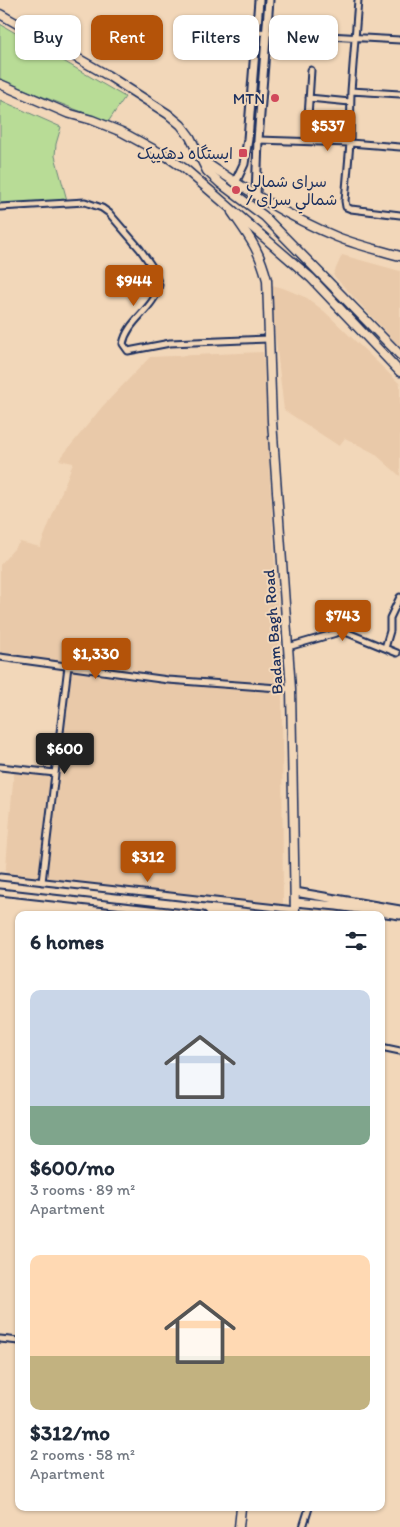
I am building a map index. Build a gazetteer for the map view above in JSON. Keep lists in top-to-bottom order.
{
  "streets": {
    "main road": ["Badam Bagh Road"]
  },
  "places": {
    "other": ["MTN", "سرای شمالي / شمالي سرای"],
    "transit": ["ایستگاه دهکیپک"]
  },
  "page": {
    "chip": [
      "Buy",
      "Rent",
      "Filters",
      "New"
    ],
    "price": [
      "$537",
      "$944",
      "$743",
      "$1,330",
      "$600",
      "$312"
    ],
    "heading": "6 homes",
    "list": [
      {
        "name": "$600/mo",
        "note": "3 rooms · 89 m² · Apartment"
      },
      {
        "name": "$312/mo",
        "note": "2 rooms · 58 m² · Apartment"
      }
    ]
  }
}
